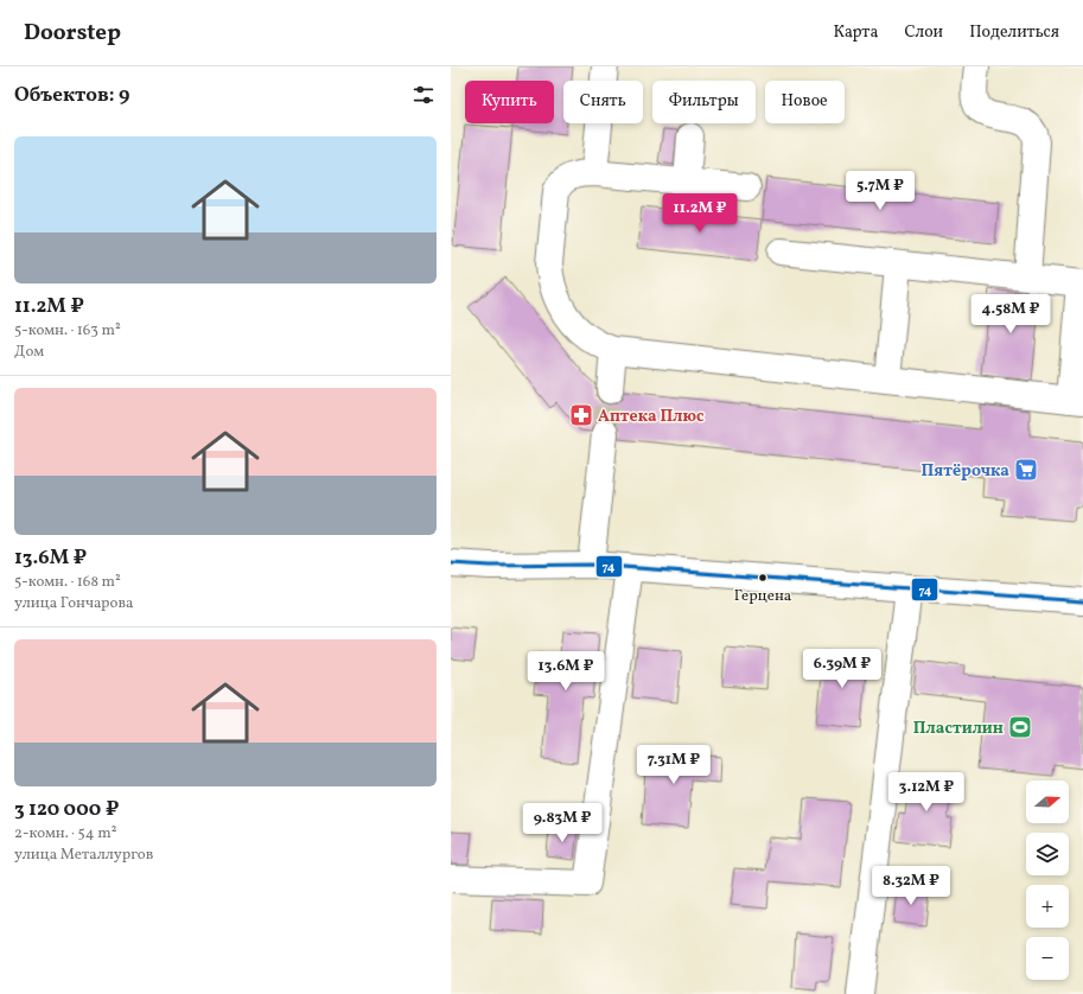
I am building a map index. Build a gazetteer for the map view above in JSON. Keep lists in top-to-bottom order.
{
  "places": {
    "pharmacy": ["Аптека Плюс"],
    "supermarket": ["Пятёрочка"],
    "other": ["Герцена"],
    "sports": ["Пластилин"]
  },
  "lines": ["transit line 74"],
  "north": "right",
  "page": {
    "header": "Doorstep",
    "nav": ["Карта", "Слои", "Поделиться"],
    "heading": "Объектов: 9",
    "chip": [
      "Купить",
      "Снять",
      "Фильтры",
      "Новое"
    ],
    "list": [
      {
        "name": "11.2M ₽",
        "note": "5-комн. · 163 m² · Дом"
      },
      {
        "name": "13.6M ₽",
        "note": "5-комн. · 168 m² · улица Гончарова"
      },
      {
        "name": "3 120 000 ₽",
        "note": "2-комн. · 54 m² · улица Металлургов"
      }
    ],
    "price": [
      "5.7M ₽",
      "11.2M ₽",
      "4.58M ₽",
      "6.39M ₽",
      "13.6M ₽",
      "7.31M ₽",
      "3.12M ₽",
      "9.83M ₽",
      "8.32M ₽"
    ],
    "map_buttons": ["+", "−"]
  }
}
